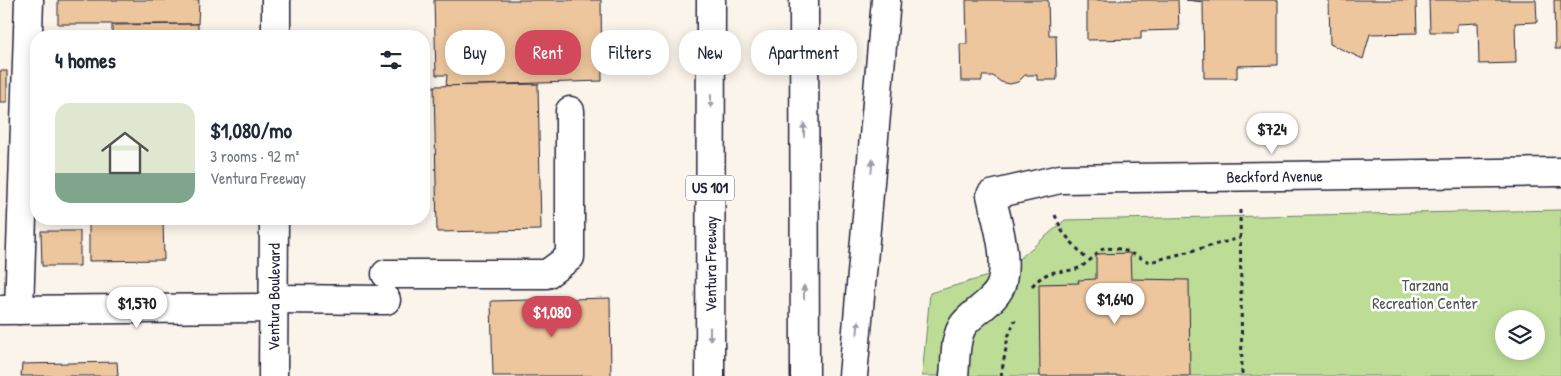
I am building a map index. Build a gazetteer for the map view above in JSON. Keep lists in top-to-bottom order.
{
  "streets": {
    "main road": [
      "Beckford Avenue",
      "US 101",
      "Ventura Freeway",
      "Ventura Boulevard"
    ]
  },
  "parks": ["Tarzana Recreation Center"],
  "page": {
    "chip": [
      "Buy",
      "Rent",
      "Filters",
      "New",
      "Apartment"
    ],
    "heading": "4 homes",
    "list": [
      {
        "name": "$1,080/mo",
        "note": "3 rooms · 92 m² · Ventura Freeway"
      }
    ],
    "price": [
      "$724",
      "$1,640",
      "$1,570",
      "$1,080"
    ]
  }
}
